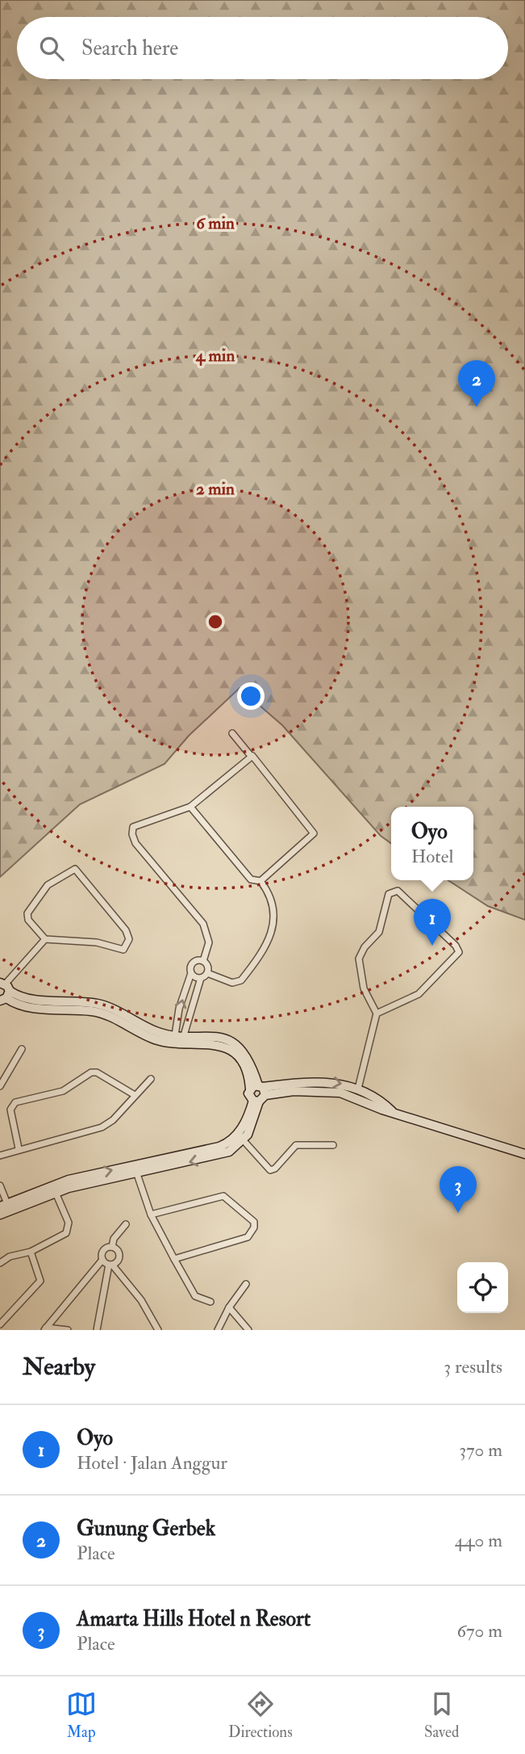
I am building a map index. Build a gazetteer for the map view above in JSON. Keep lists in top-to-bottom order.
{
  "page": {
    "search": "Search here",
    "pins": ["2", "1", "3"],
    "popup": ["Oyo", "Hotel"],
    "heading": ["Nearby", "3 results"],
    "list": [
      {
        "mark": "1",
        "name": "Oyo",
        "note": "Hotel · Jalan Anggur",
        "value": "370 m"
      },
      {
        "mark": "2",
        "name": "Gunung Gerbek",
        "note": "Place",
        "value": "440 m"
      },
      {
        "mark": "3",
        "name": "Amarta Hills Hotel n Resort",
        "note": "Place",
        "value": "670 m"
      }
    ],
    "nav": ["Map", "Directions", "Saved"]
  },
  "rings": ["6 min", "4 min", "2 min"]
}
